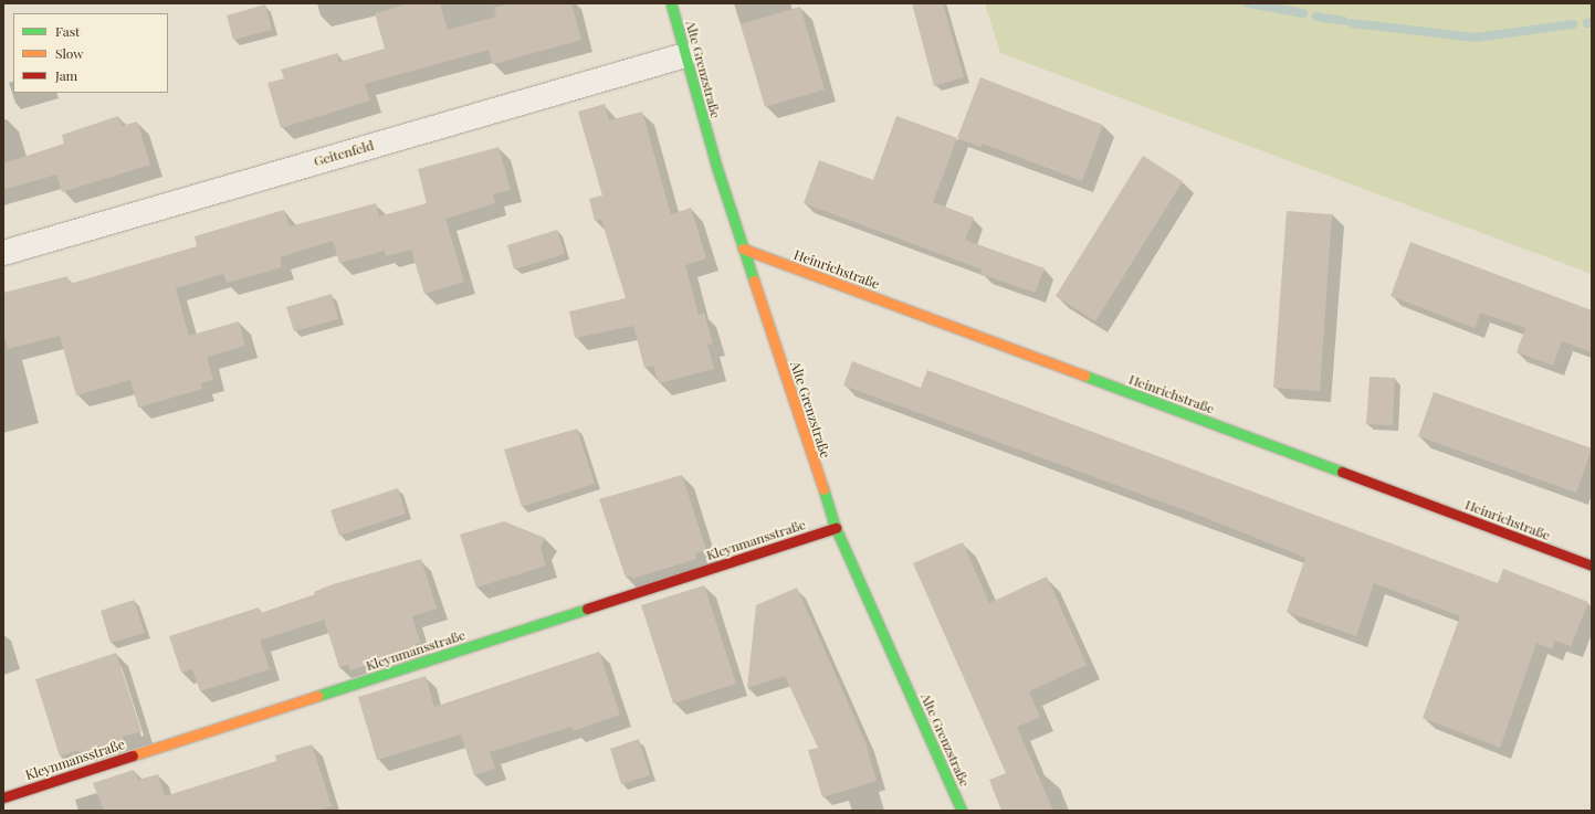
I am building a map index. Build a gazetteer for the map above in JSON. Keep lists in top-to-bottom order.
{
  "streets": {
    "street": [
      "Alte Grenzstraße",
      "Geitenfeld",
      "Heinrichstraße",
      "Kleynmansstraße"
    ]
  },
  "crossings": [
    ["Alte Grenzstraße", "Geitenfeld"],
    ["Alte Grenzstraße", "Heinrichstraße"],
    ["Alte Grenzstraße", "Kleynmansstraße"]
  ],
  "legend": ["Fast", "Slow", "Jam"]
}
